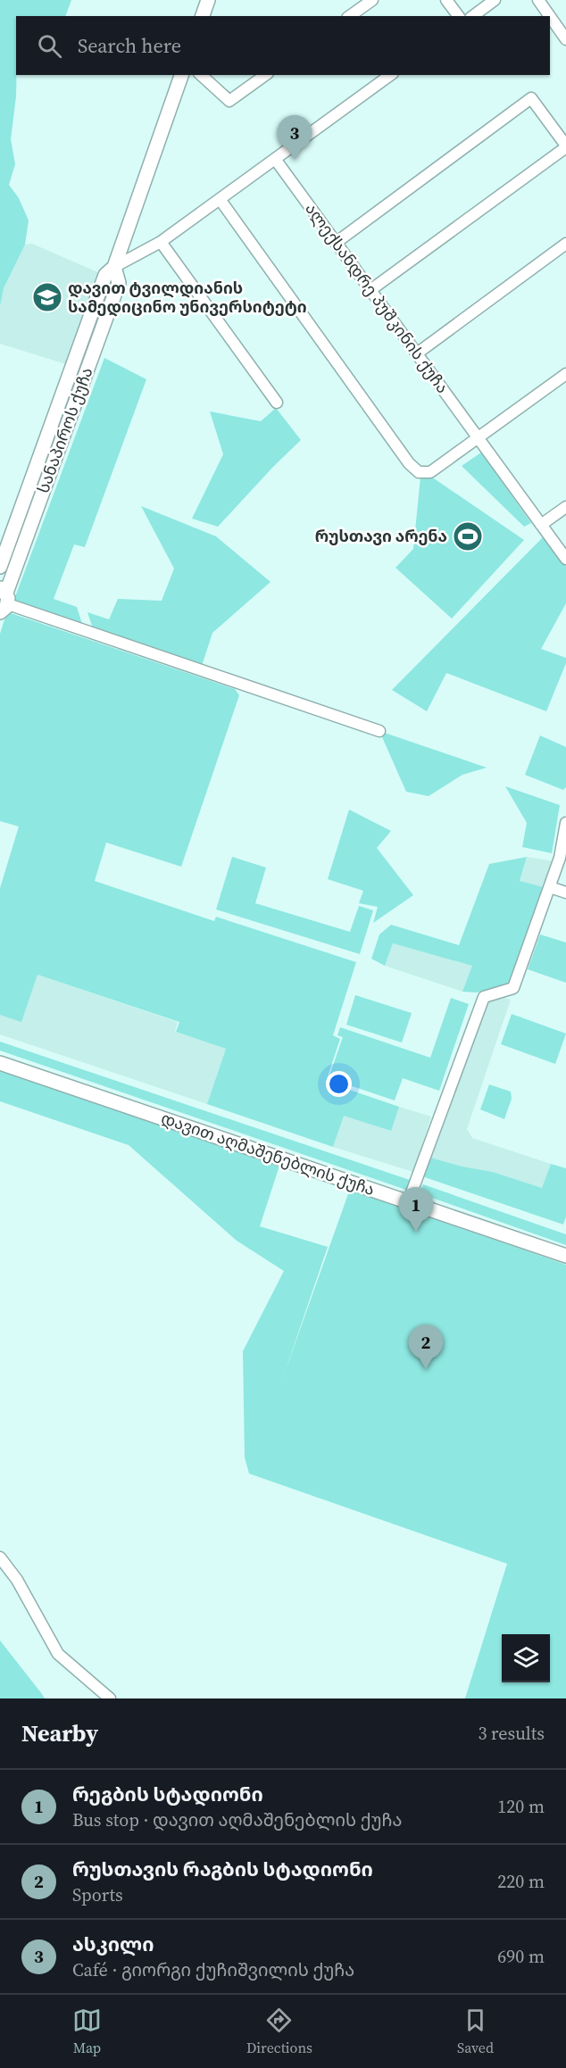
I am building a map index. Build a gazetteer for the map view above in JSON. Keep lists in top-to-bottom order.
{
  "streets": {
    "main road": ["სანაპიროს ქუჩა", "დავით აღმაშენებლის ქუჩა"],
    "street": ["ალექსანდრე პუშკინის ქუჩა"]
  },
  "places": {
    "school or university": ["დავით ტვილდიანის სამედიცინო უნივერსიტეტი"],
    "sports": ["რუსთავი არენა"]
  },
  "page": {
    "search": "Search here",
    "pins": ["3", "1", "2"],
    "heading": ["Nearby", "3 results"],
    "list": [
      {
        "mark": "1",
        "name": "რეგბის სტადიონი",
        "note": "Bus stop · დავით აღმაშენებლის ქუჩა",
        "value": "120 m"
      },
      {
        "mark": "2",
        "name": "რუსთავის რაგბის სტადიონი",
        "note": "Sports",
        "value": "220 m"
      },
      {
        "mark": "3",
        "name": "ასკილი",
        "note": "Café · გიორგი ქუჩიშვილის ქუჩა",
        "value": "690 m"
      }
    ],
    "nav": ["Map", "Directions", "Saved"]
  }
}
